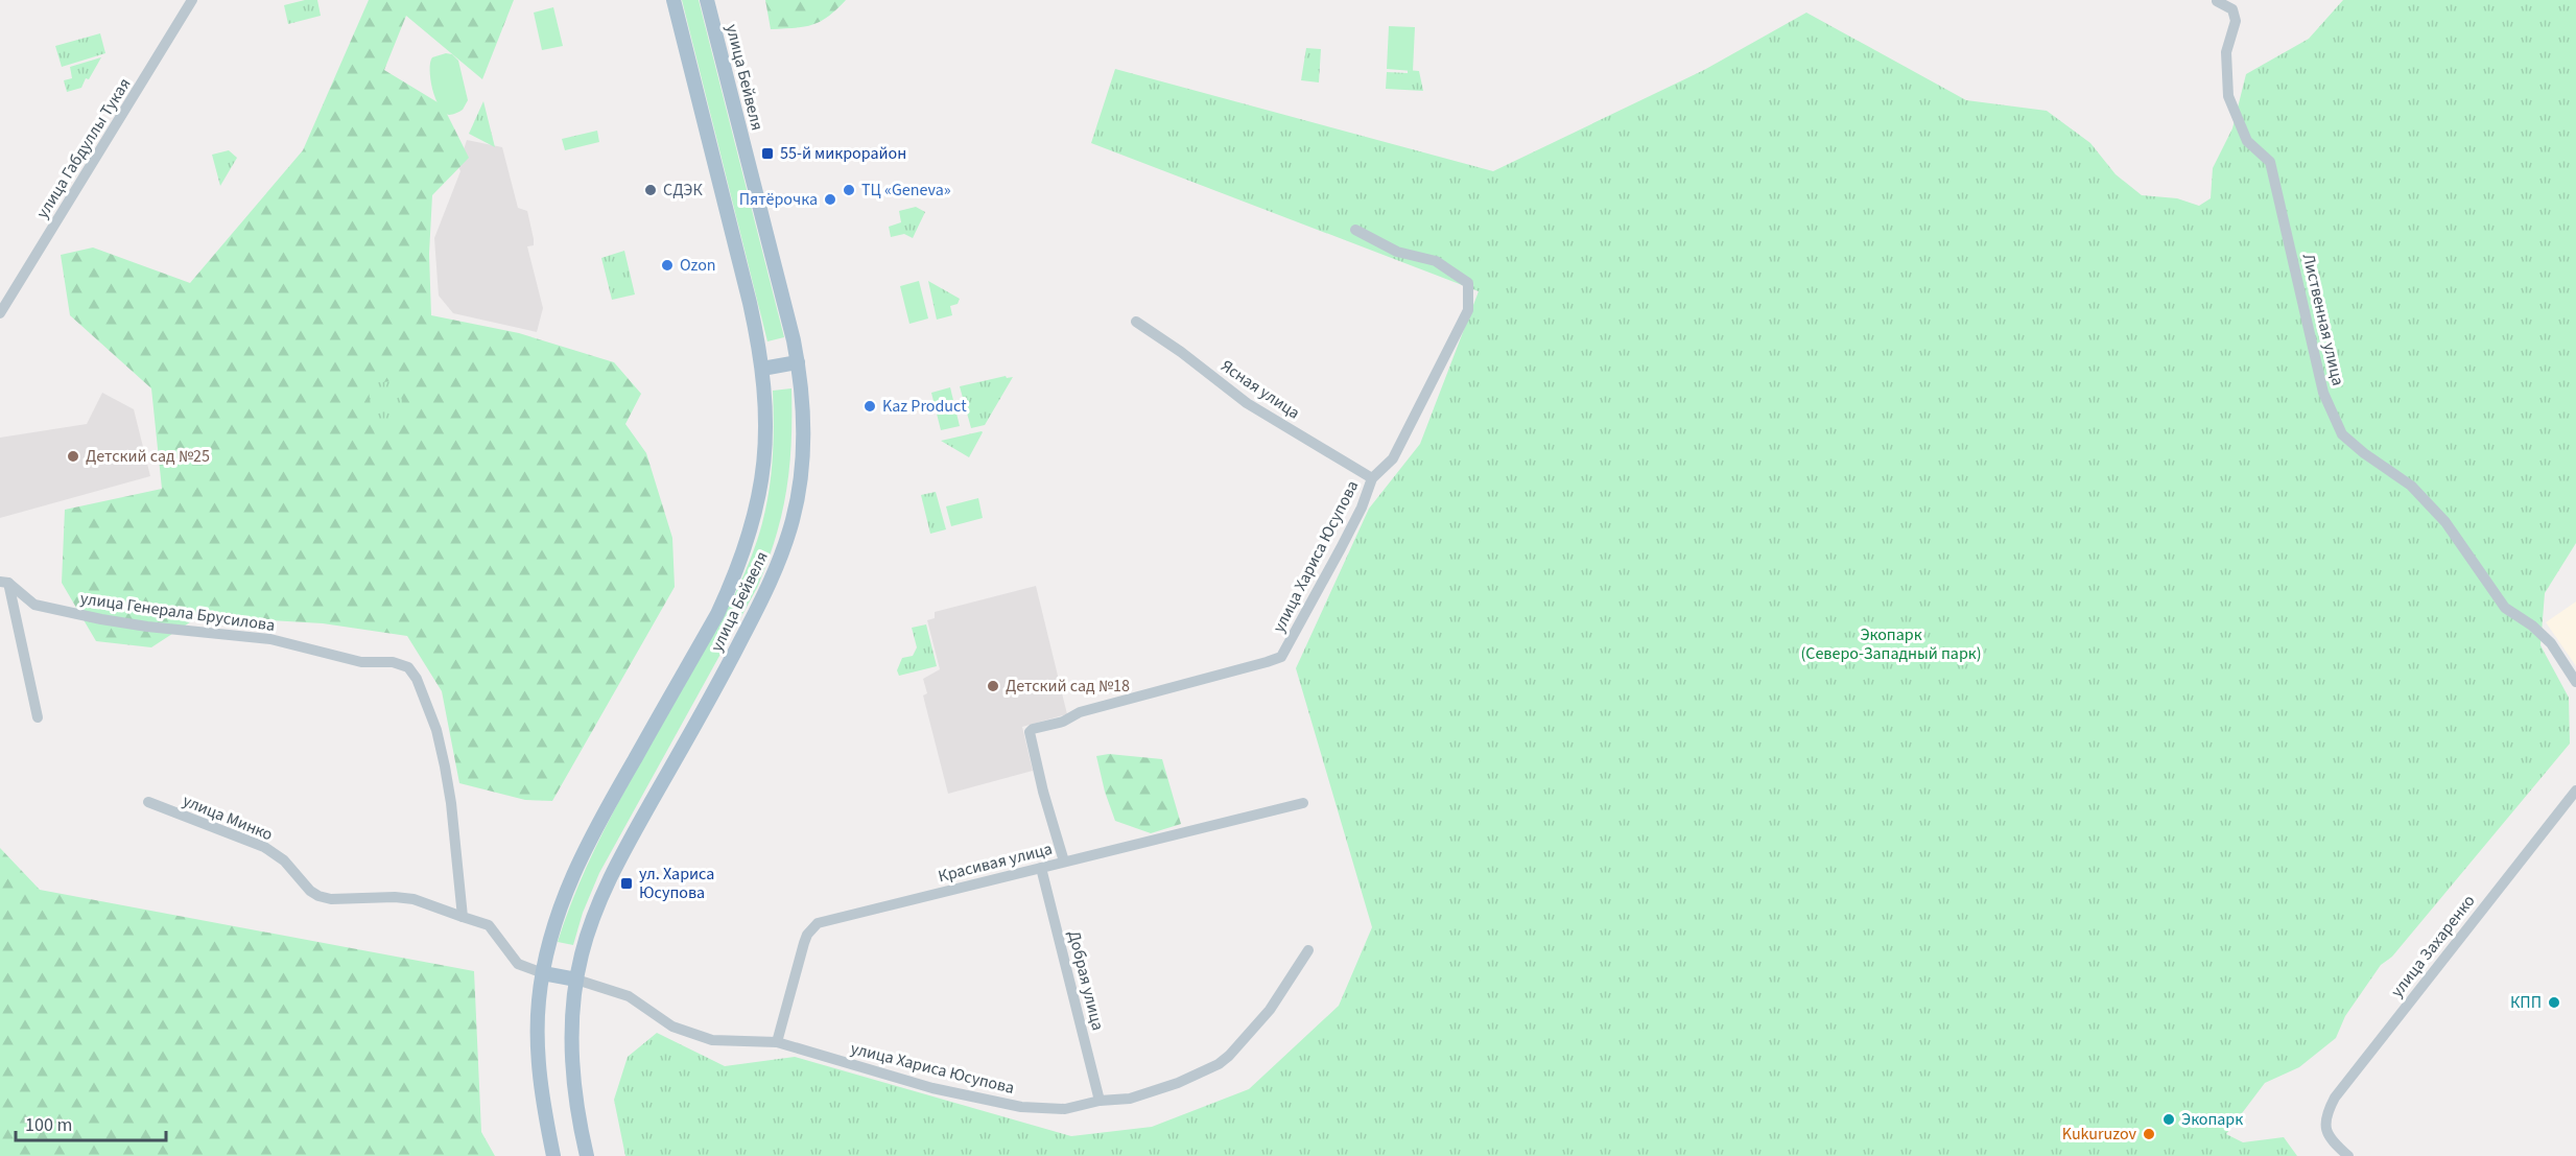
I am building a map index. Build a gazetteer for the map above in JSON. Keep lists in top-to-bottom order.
{
  "streets": {
    "main road": ["улица Бейвеля"],
    "street": [
      "улица Габдуллы Тукая",
      "Лиственная улица",
      "Ясная улица",
      "улица Хариса Юсупова",
      "улица Генерала Брусилова",
      "улица Минко",
      "Красивая улица",
      "улица Захаренко",
      "Добрая улица"
    ]
  },
  "crossings": [
    ["улица Бейвеля", "улица Хариса Юсупова"],
    ["Ясная улица", "улица Хариса Юсупова"],
    ["улица Хариса Юсупова", "Красивая улица"],
    ["улица Хариса Юсупова", "Добрая улица"],
    ["улица Генерала Брусилова", "улица Минко"],
    ["Красивая улица", "Добрая улица"]
  ],
  "parks": ["Экопарк (Северо-Западный парк)"],
  "places": {
    "transit": ["55-й микрорайон", "ул. Хариса Юсупова"],
    "other": [
      "СДЭК",
      "ТЦ «Geneva»",
      "Пятёрочка",
      "Ozon",
      "Kaz Product",
      "Детский сад №25",
      "Детский сaд №18",
      "КПП",
      "Экопарк",
      "Kukuruzov"
    ]
  },
  "scale_bar": "100 m"
}
